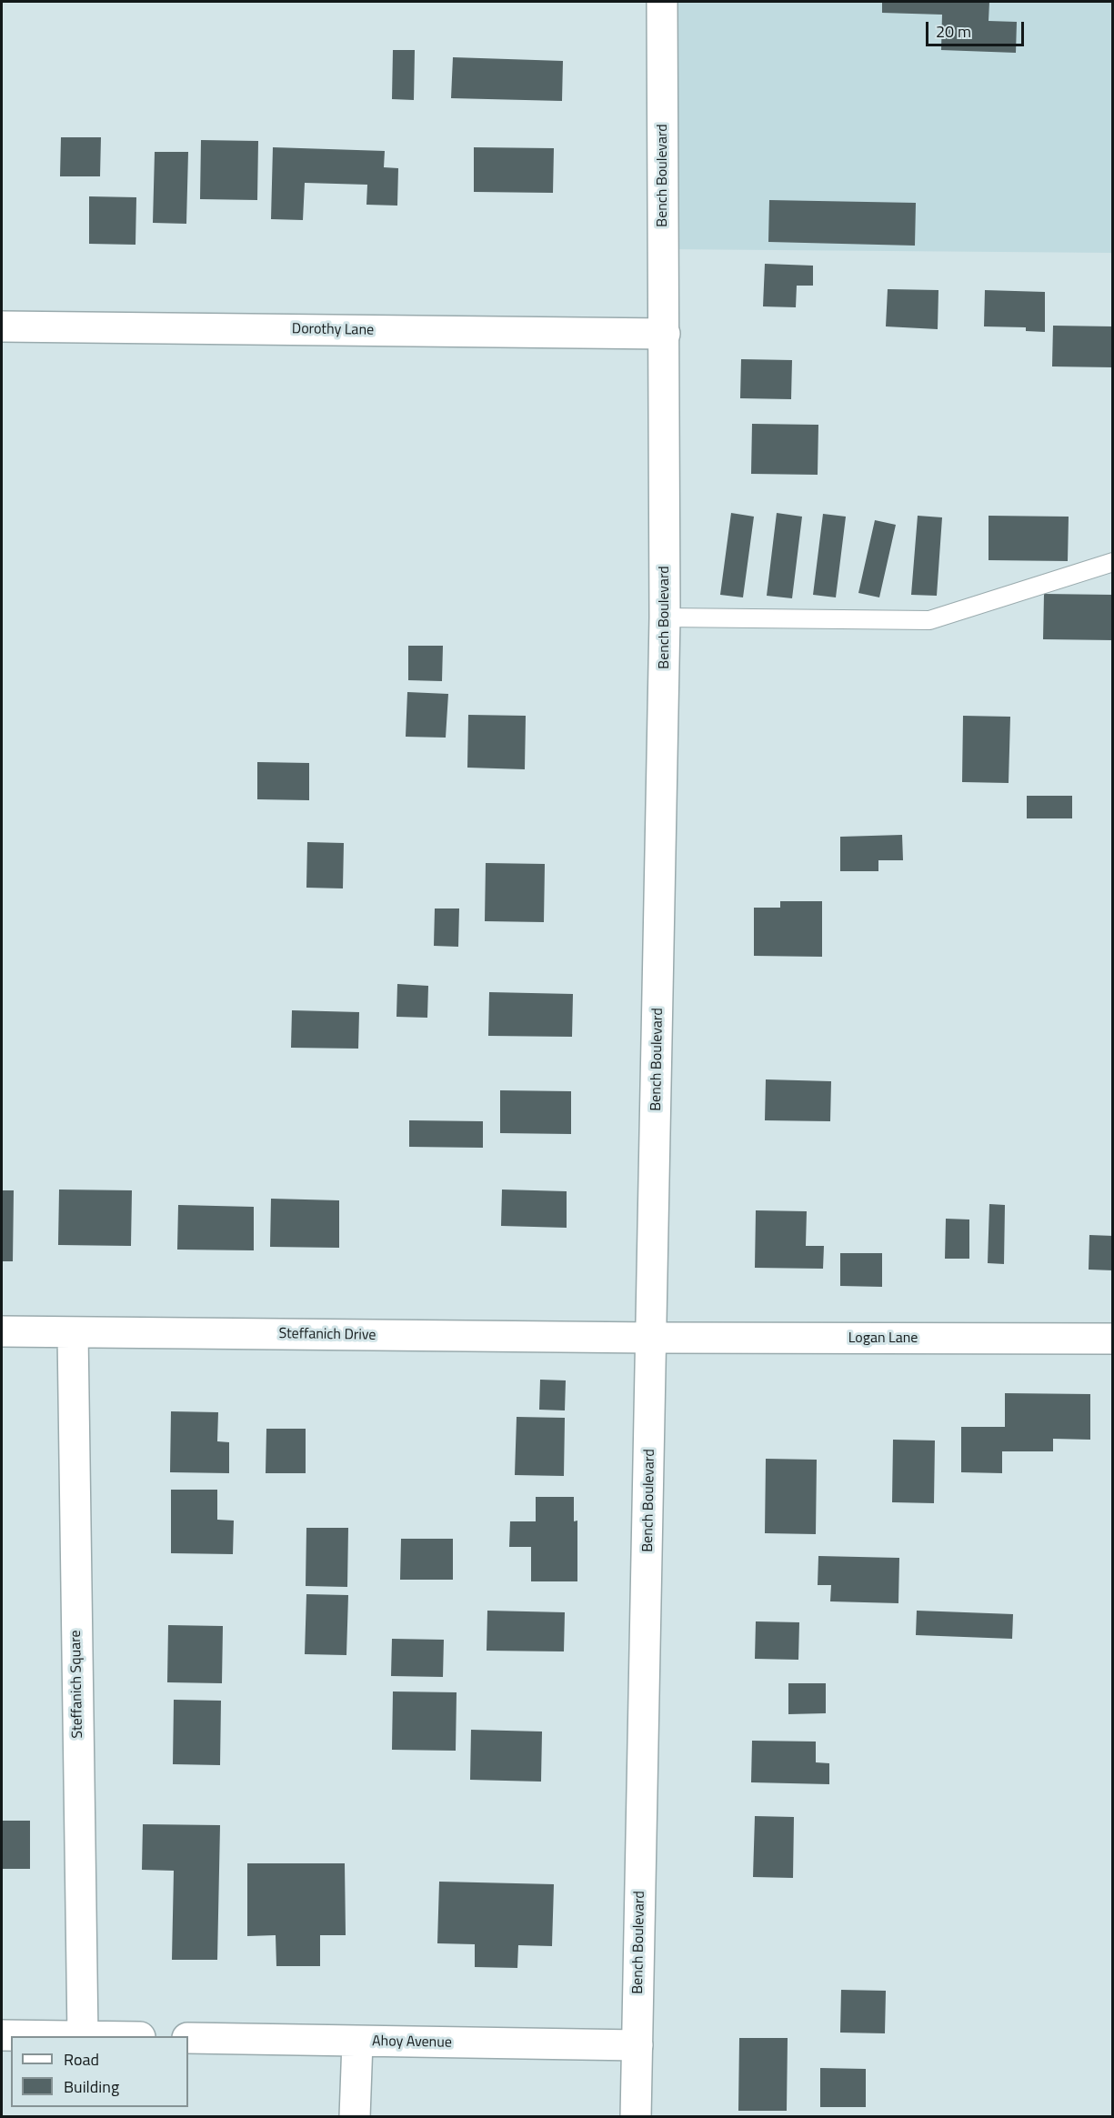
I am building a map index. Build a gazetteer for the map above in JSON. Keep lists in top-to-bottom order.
{
  "streets": {
    "street": [
      "Bench Boulevard",
      "Dorothy Lane",
      "Steffanich Drive",
      "Logan Lane",
      "Steffanich Square",
      "Ahoy Avenue"
    ]
  },
  "crossings": [
    ["Bench Boulevard", "Dorothy Lane"],
    ["Bench Boulevard", "Steffanich Drive"],
    ["Bench Boulevard", "Logan Lane"],
    ["Bench Boulevard", "Ahoy Avenue"],
    ["Steffanich Drive", "Logan Lane"],
    ["Steffanich Drive", "Steffanich Square"]
  ],
  "legend": ["Road", "Building"],
  "scale_bar": "20 m"
}
